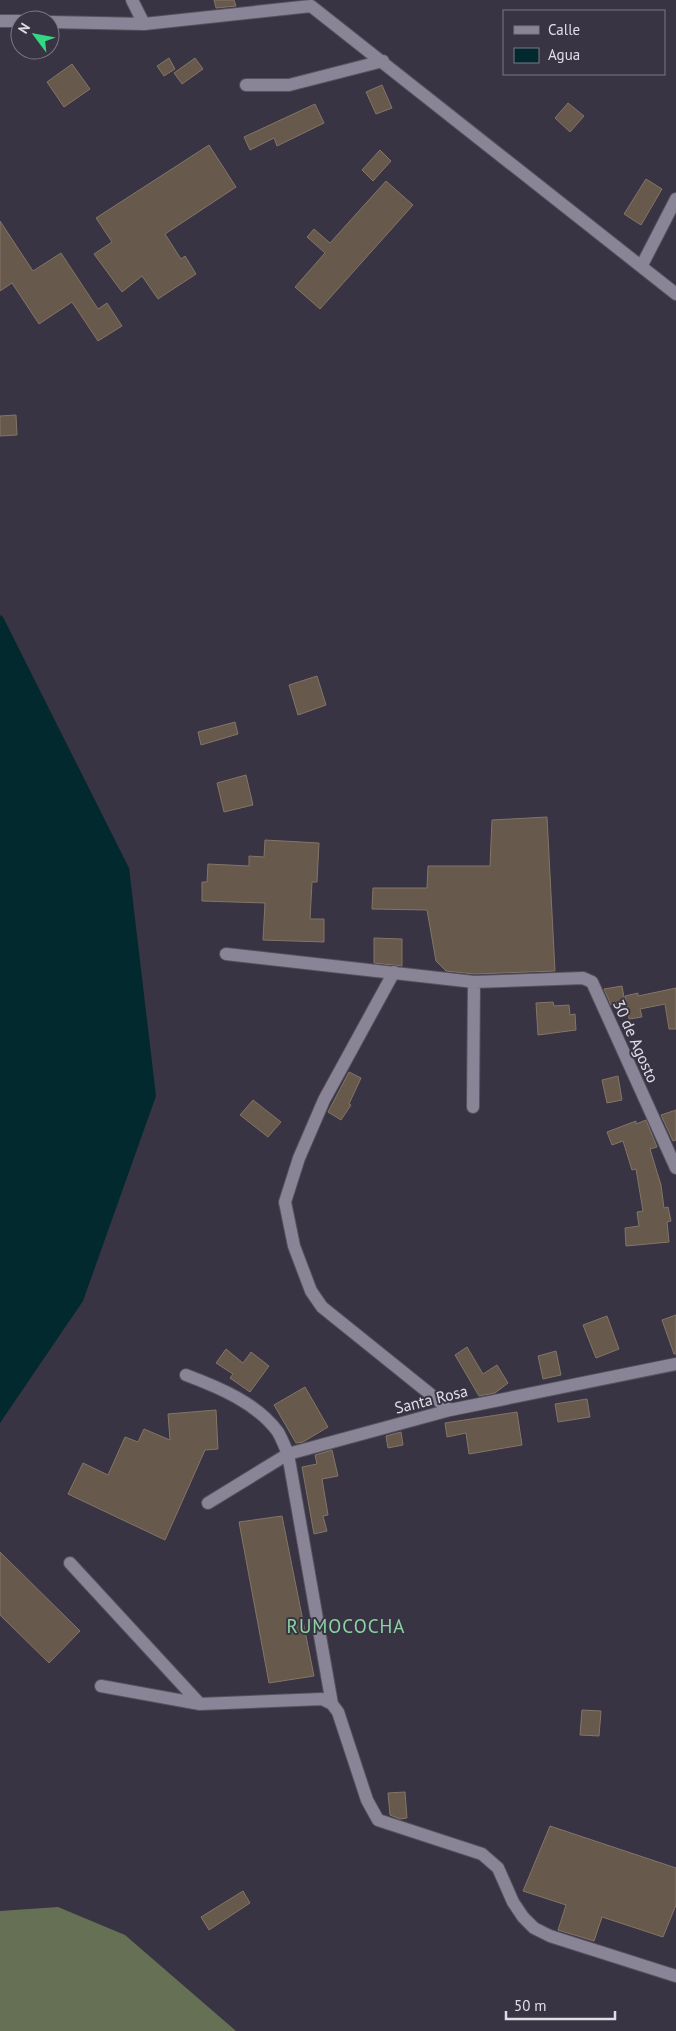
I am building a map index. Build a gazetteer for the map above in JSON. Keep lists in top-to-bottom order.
{
  "streets": {
    "street": ["30 de Agosto", "Santa Rosa"]
  },
  "districts": ["RUMOCOCHA"],
  "legend": ["Calle", "Agua"],
  "scale_bar": "50 m",
  "north": "top left"
}
